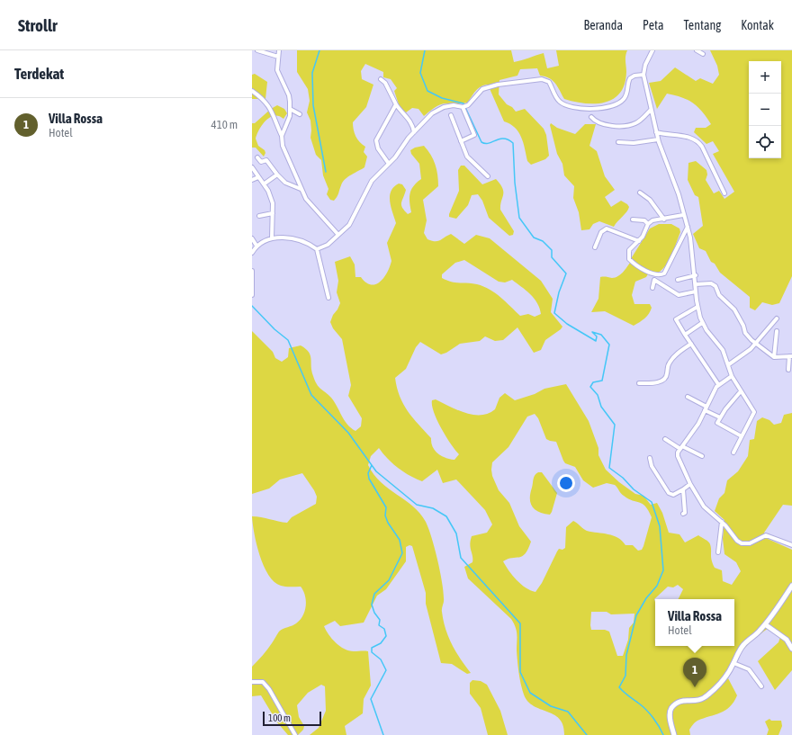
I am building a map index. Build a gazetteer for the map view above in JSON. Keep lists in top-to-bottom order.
{
  "scale_bar": "100 m",
  "page": {
    "header": "Strollr",
    "nav": [
      "Beranda",
      "Peta",
      "Tentang",
      "Kontak"
    ],
    "heading": "Terdekat",
    "map_buttons": ["+", "−"],
    "list": [
      {
        "mark": "1",
        "name": "Villa Rossa",
        "note": "Hotel",
        "value": "410 m"
      }
    ],
    "popup": ["Villa Rossa", "Hotel"],
    "pins": "1",
    "scale": "100 m"
  }
}
